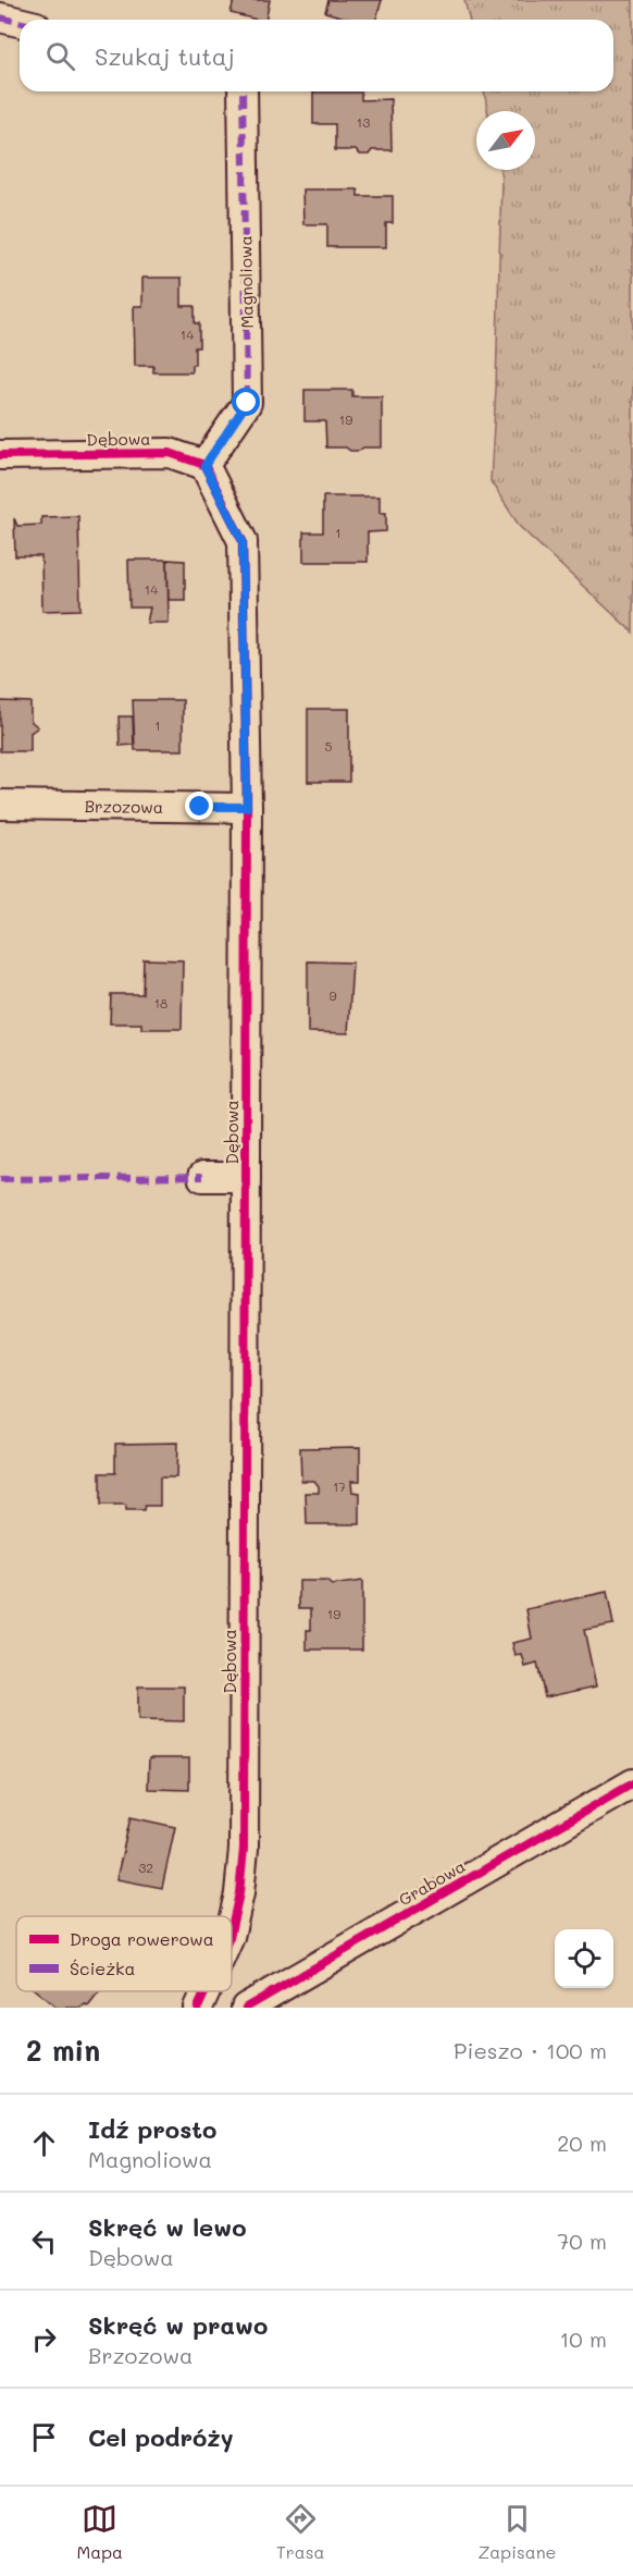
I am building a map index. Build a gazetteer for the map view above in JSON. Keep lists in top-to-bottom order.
{
  "streets": {
    "street": [
      "Magnoliowa",
      "Dębowa",
      "Brzozowa",
      "Grabowa"
    ]
  },
  "crossings": [
    ["Magnoliowa", "Dębowa"],
    ["Dębowa", "Brzozowa"]
  ],
  "house_numbers": [
    "13",
    "14",
    "19",
    "1",
    "14",
    "1",
    "5",
    "9",
    "18",
    "17",
    "19",
    "32"
  ],
  "legend": ["Droga rowerowa", "Ścieżka"],
  "north": "top right",
  "page": {
    "search": "Szukaj tutaj",
    "heading": ["2 min", "Pieszo · 100 m"],
    "list": [
      ["Idź prosto", "Magnoliowa", "20 m"],
      ["Skręć w lewo", "Dębowa", "70 m"],
      ["Skręć w prawo", "Brzozowa", "10 m"],
      "Cel podróży"
    ],
    "nav": ["Mapa", "Trasa", "Zapisane"]
  }
}
